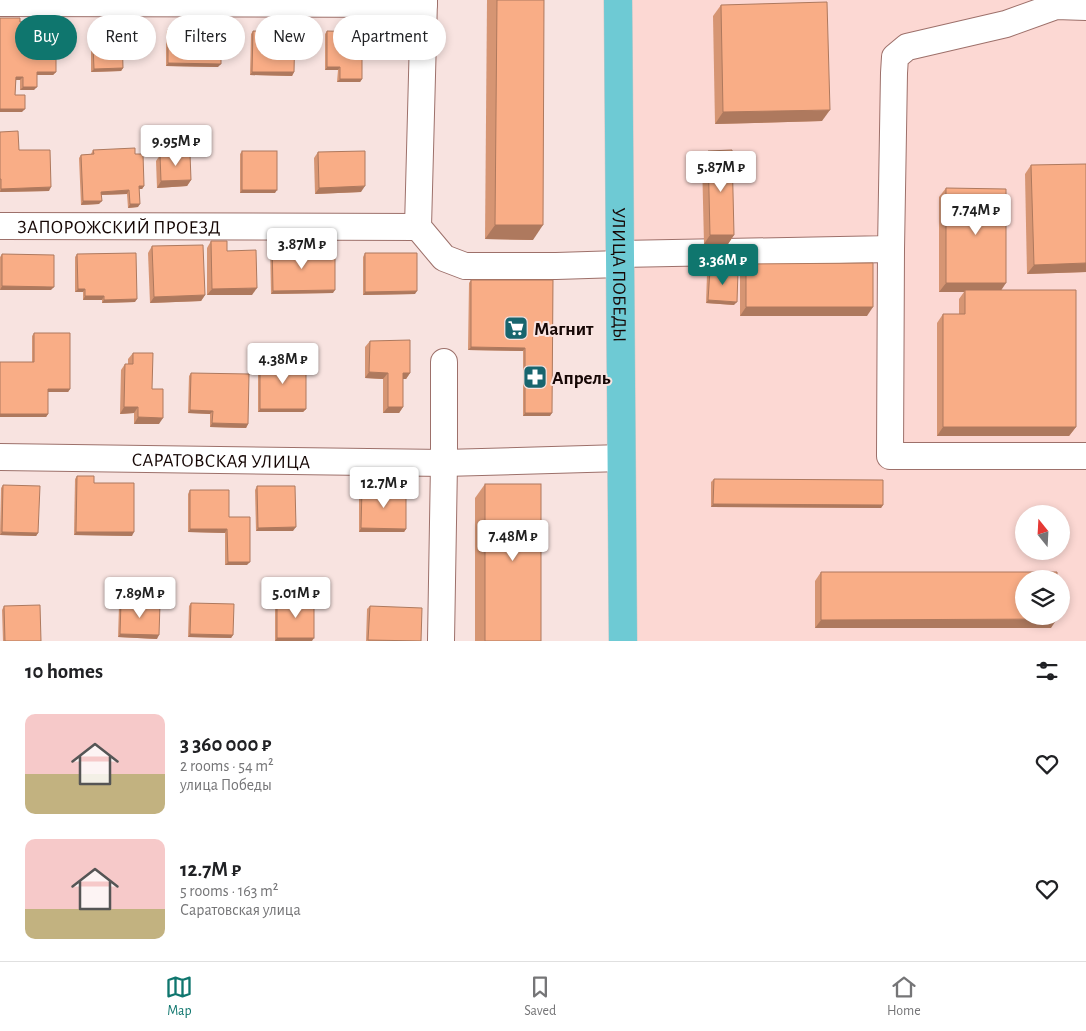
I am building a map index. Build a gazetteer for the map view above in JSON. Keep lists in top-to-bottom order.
{
  "streets": {
    "main road": ["УЛИЦА ПОБЕДЫ"],
    "street": ["ЗАПОРОЖСКИЙ ПРОЕЗД", "САРАТОВСКАЯ УЛИЦА"]
  },
  "crossings": [
    ["УЛИЦА ПОБЕДЫ", "САРАТОВСКАЯ УЛИЦА"]
  ],
  "places": {
    "supermarket": ["Магнит"],
    "pharmacy": ["Апрель"]
  },
  "north": "top",
  "page": {
    "chip": [
      "Buy",
      "Rent",
      "Filters",
      "New",
      "Apartment"
    ],
    "price": [
      "9.95M ₽",
      "5.87M ₽",
      "7.74M ₽",
      "3.87M ₽",
      "3.36M ₽",
      "4.38M ₽",
      "12.7M ₽",
      "7.48M ₽",
      "7.89M ₽",
      "5.01M ₽"
    ],
    "heading": "10 homes",
    "list": [
      {
        "name": "3 360 000 ₽",
        "note": "2 rooms · 54 m² · улица Победы"
      },
      {
        "name": "12.7M ₽",
        "note": "5 rooms · 163 m² · Саратовская улица"
      }
    ],
    "tabs": ["Map", "Saved", "Home"]
  }
}
